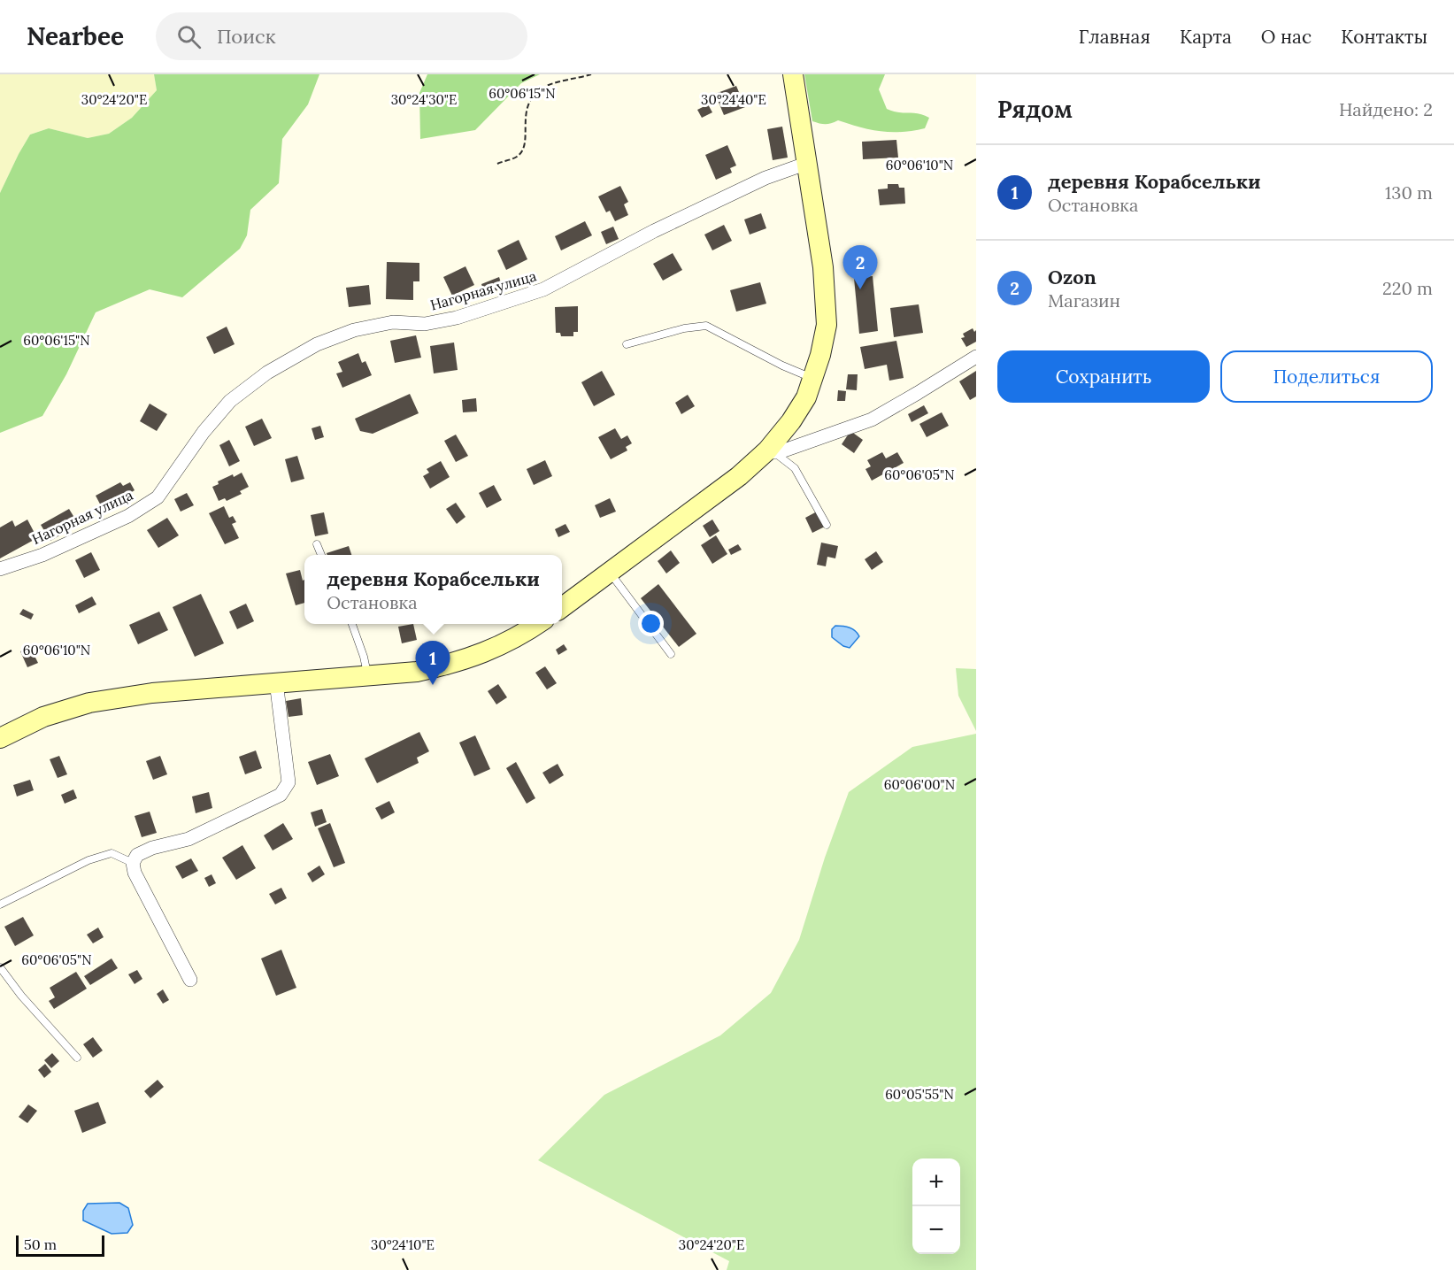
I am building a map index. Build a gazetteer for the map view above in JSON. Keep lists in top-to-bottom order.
{
  "streets": {
    "street": ["Нагорная улица"]
  },
  "scale_bar": "50 m",
  "page": {
    "header": "Nearbee",
    "search": "Поиск",
    "nav": [
      "Главная",
      "Карта",
      "О нас",
      "Контакты"
    ],
    "heading": ["Рядом", "Найдено: 2"],
    "list": [
      {
        "mark": "1",
        "name": "деревня Корабсельки",
        "note": "Остановка",
        "value": "130 m"
      },
      {
        "mark": "2",
        "name": "Ozon",
        "note": "Магазин",
        "value": "220 m"
      }
    ],
    "pins": ["2", "1"],
    "buttons": ["Сохранить", "Поделиться"],
    "popup": ["деревня Корабсельки", "Остановка"],
    "map_buttons": ["+", "−"],
    "scale": "50 m"
  },
  "coordinates": [
    "60°06'15\"N",
    "30°24'20\"E",
    "30°24'30\"E",
    "30°24'40\"E",
    "60°06'10\"N",
    "60°06'05\"N",
    "60°06'00\"N",
    "60°05'55\"N",
    "30°24'10\"E"
  ]
}
